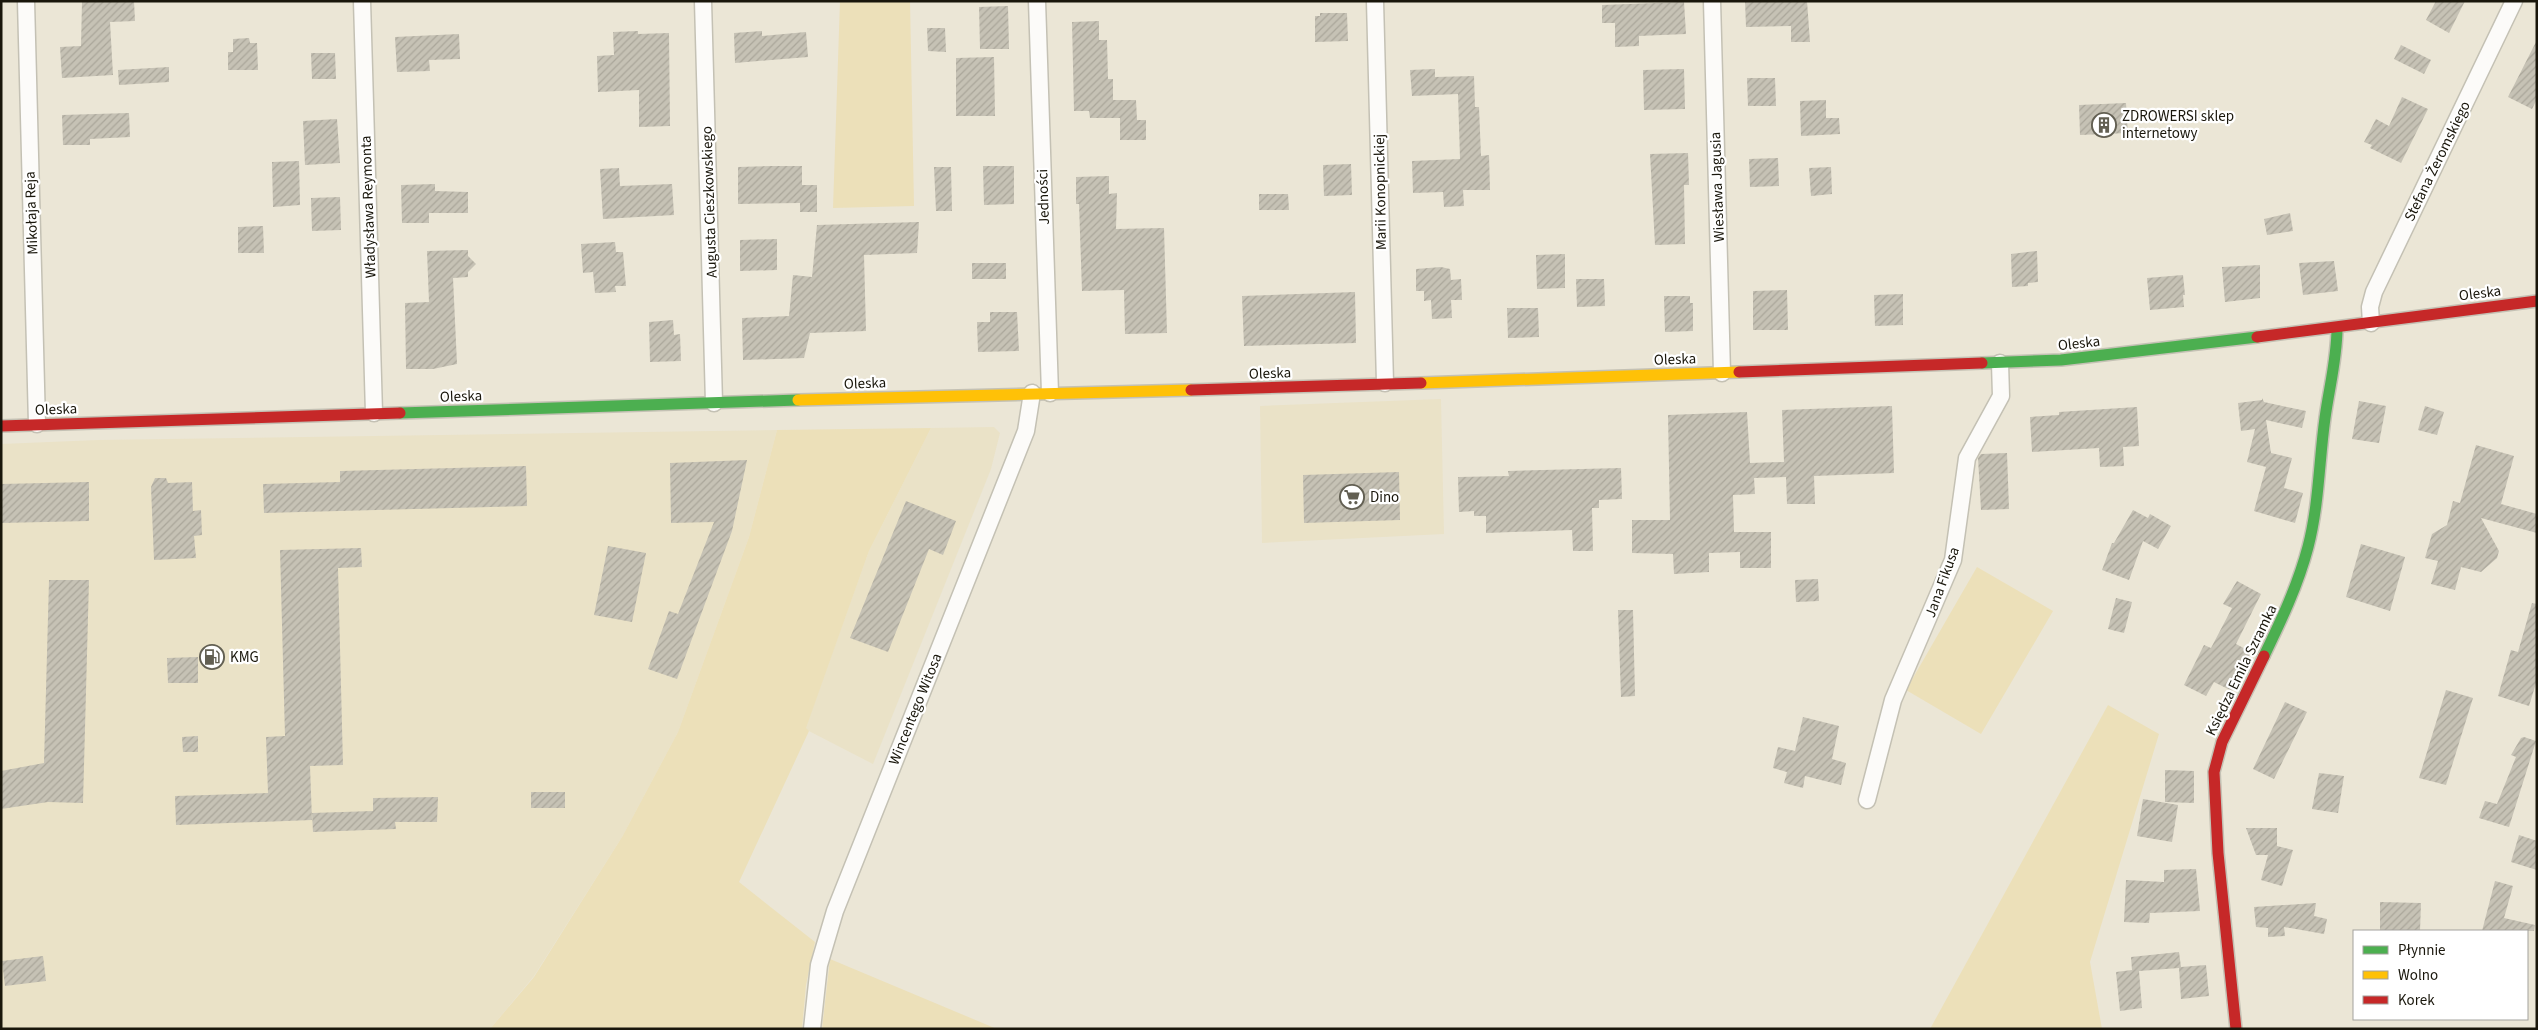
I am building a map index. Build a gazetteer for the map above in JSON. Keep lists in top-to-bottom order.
{
  "streets": {
    "street": [
      "Stefana Żeromskiego",
      "Wiesława Jagusia",
      "Marii Konopnickiej",
      "Jedności",
      "Augusta Cieszkowskiego",
      "Władysława Reymonta",
      "Mikołaja Reja",
      "Oleska",
      "Jana Fikusa",
      "Księdza Emila Szramka",
      "Wincentego Witosa"
    ]
  },
  "crossings": [
    ["Stefana Żeromskiego", "Oleska"],
    ["Wiesława Jagusia", "Oleska"],
    ["Marii Konopnickiej", "Oleska"],
    ["Jedności", "Oleska"],
    ["Augusta Cieszkowskiego", "Oleska"],
    ["Władysława Reymonta", "Oleska"],
    ["Mikołaja Reja", "Oleska"],
    ["Oleska", "Jana Fikusa"],
    ["Oleska", "Księdza Emila Szramka"],
    ["Oleska", "Wincentego Witosa"]
  ],
  "places": {
    "building": ["ZDROWERSI sklep internetowy"],
    "supermarket": ["Dino"],
    "fuel station": ["KMG"]
  },
  "legend": ["Płynnie", "Wolno", "Korek"]
}
